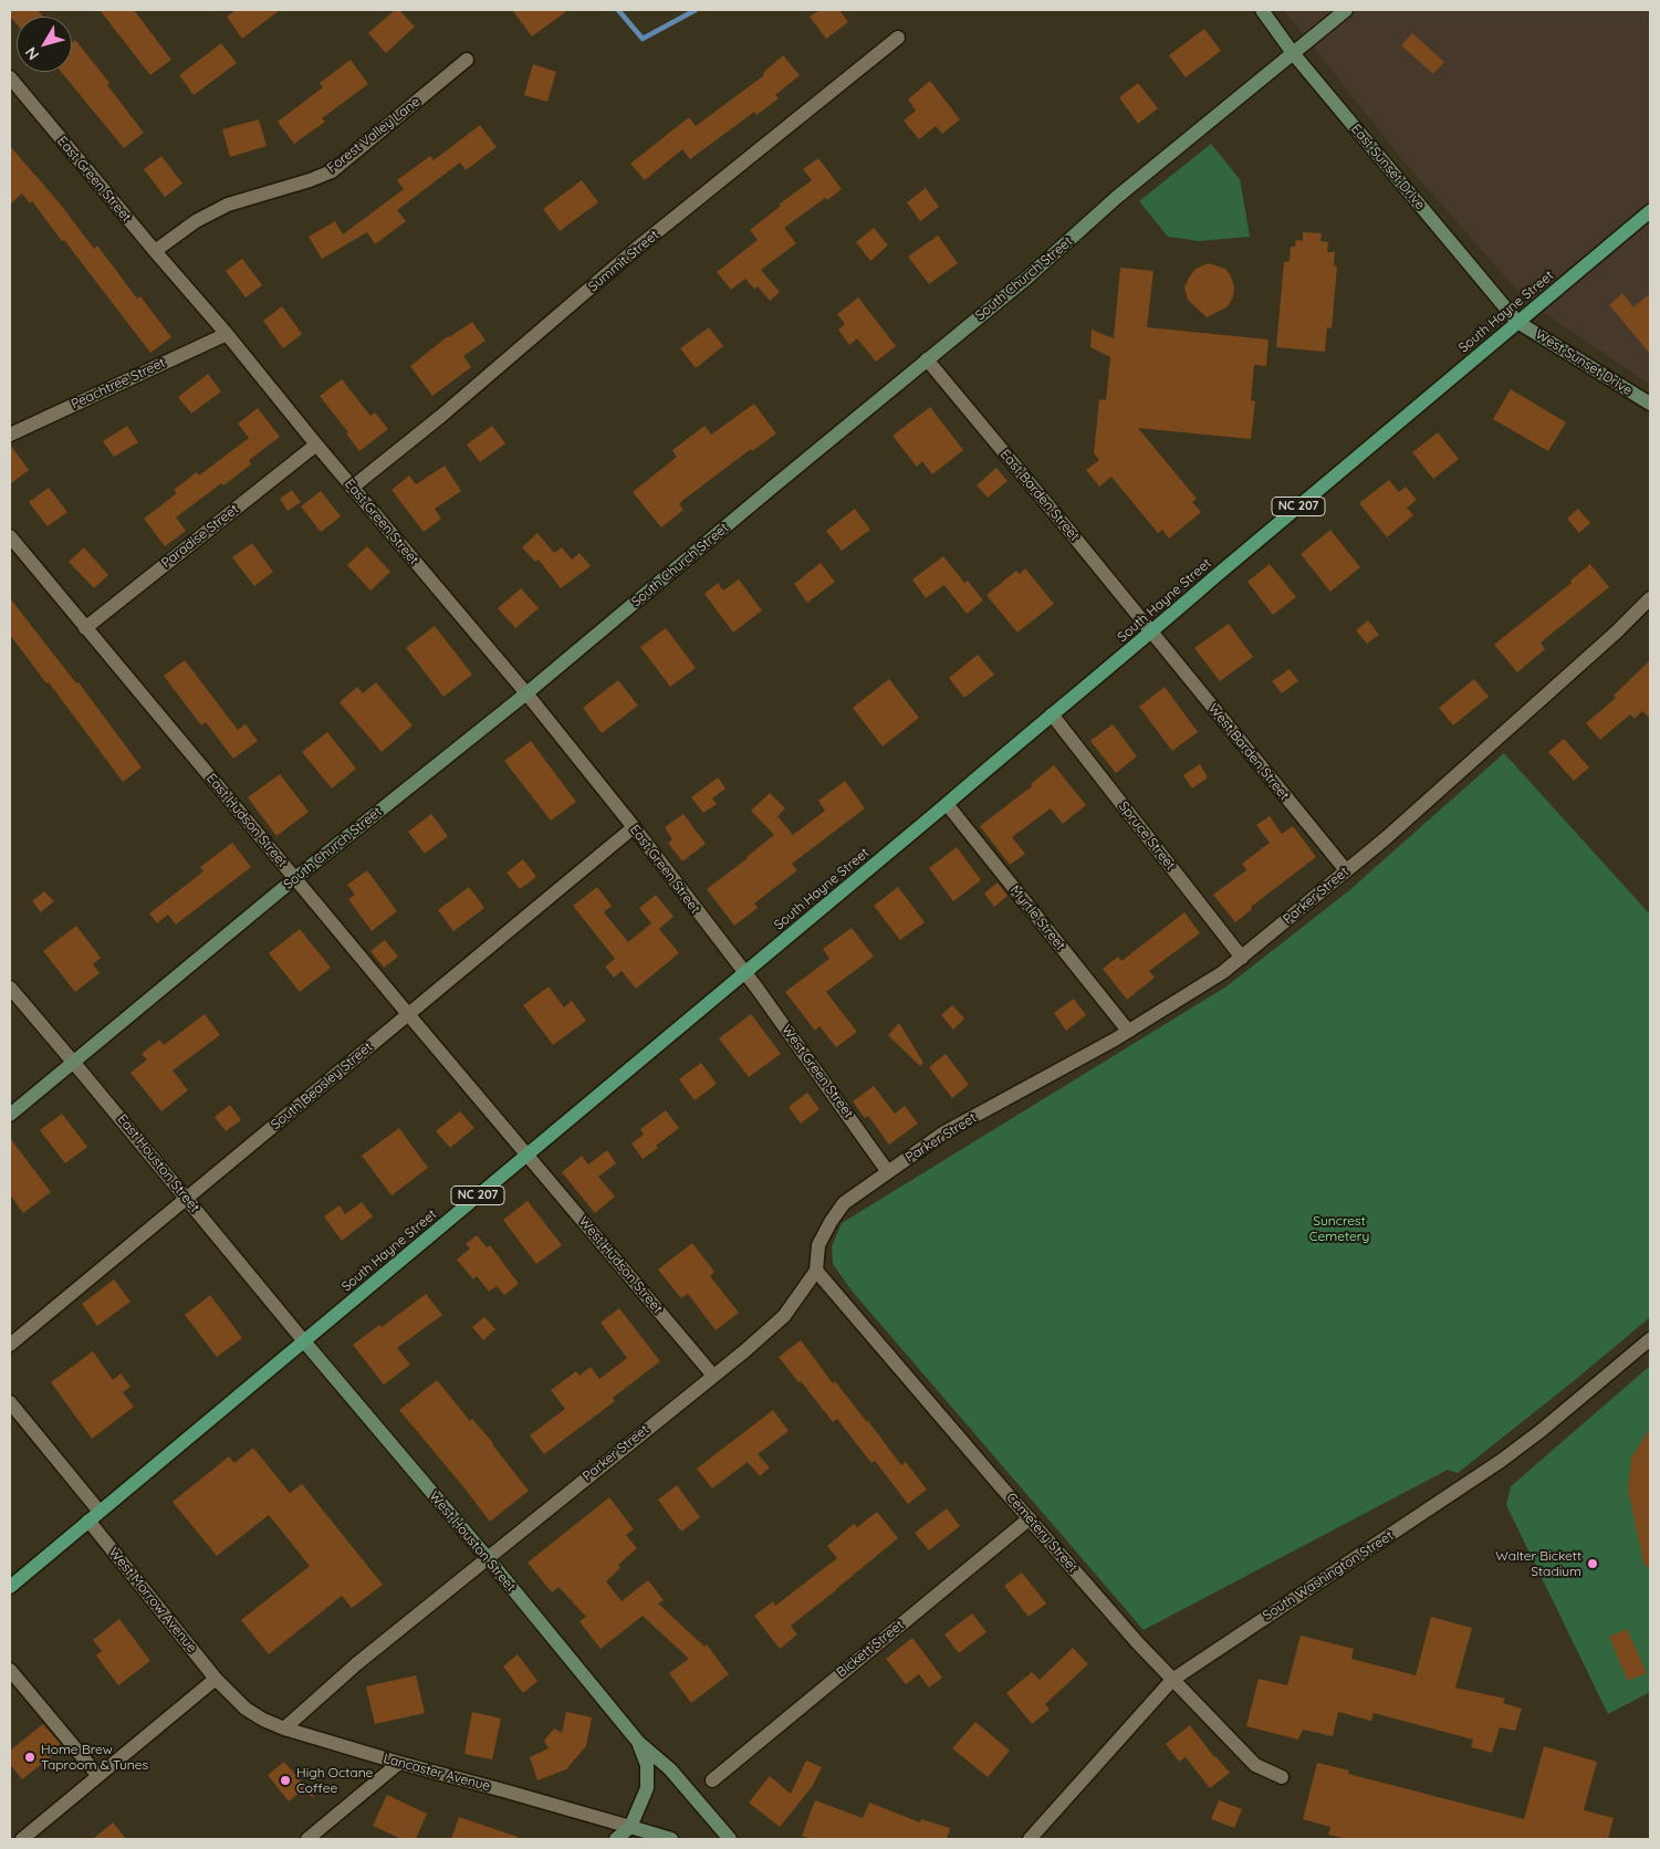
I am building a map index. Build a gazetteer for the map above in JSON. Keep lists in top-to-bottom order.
{
  "streets": {
    "main road": ["South Hayne Street", "NC 207"],
    "street": [
      "Forest Valley Lane",
      "East Sunset Drive",
      "East Green Street",
      "Summit Street",
      "South Church Street",
      "West Sunset Drive",
      "Peachtree Street",
      "East Barden Street",
      "Paradise Street",
      "West Barden Street",
      "East Hudson Street",
      "Spruce Street",
      "Parker Street",
      "Myrtle Street",
      "West Green Street",
      "South Beasley Street",
      "East Houston Street",
      "West Hudson Street",
      "Cemetery Street",
      "West Houston Street",
      "South Washington Street",
      "West Morrow Avenue",
      "Bickett Street",
      "Lancaster Avenue"
    ]
  },
  "crossings": [
    ["Forest Valley Lane", "East Green Street"],
    ["East Sunset Drive", "South Church Street"],
    ["East Sunset Drive", "South Hayne Street"],
    ["East Sunset Drive", "West Sunset Drive"],
    ["East Green Street", "Summit Street"],
    ["East Green Street", "South Church Street"],
    ["East Green Street", "South Hayne Street"],
    ["East Green Street", "Peachtree Street"],
    ["East Green Street", "Paradise Street"],
    ["East Green Street", "West Green Street"],
    ["East Green Street", "South Beasley Street"],
    ["South Church Street", "East Barden Street"],
    ["South Church Street", "East Hudson Street"],
    ["South Church Street", "East Houston Street"],
    ["South Hayne Street", "West Sunset Drive"],
    ["South Hayne Street", "East Barden Street"],
    ["South Hayne Street", "West Barden Street"],
    ["South Hayne Street", "East Hudson Street"],
    ["South Hayne Street", "Spruce Street"],
    ["South Hayne Street", "Myrtle Street"],
    ["South Hayne Street", "West Green Street"],
    ["South Hayne Street", "East Houston Street"],
    ["South Hayne Street", "West Hudson Street"],
    ["South Hayne Street", "West Houston Street"],
    ["South Hayne Street", "West Morrow Avenue"],
    ["East Barden Street", "West Barden Street"],
    ["Paradise Street", "East Hudson Street"],
    ["West Barden Street", "Parker Street"],
    ["East Hudson Street", "South Beasley Street"],
    ["East Hudson Street", "West Hudson Street"],
    ["Spruce Street", "Parker Street"],
    ["Parker Street", "Myrtle Street"],
    ["Parker Street", "West Green Street"],
    ["Parker Street", "West Hudson Street"],
    ["Parker Street", "Cemetery Street"],
    ["Parker Street", "West Houston Street"],
    ["Parker Street", "Lancaster Avenue"],
    ["South Beasley Street", "East Houston Street"],
    ["East Houston Street", "West Houston Street"],
    ["Cemetery Street", "South Washington Street"],
    ["Cemetery Street", "Bickett Street"],
    ["West Houston Street", "Lancaster Avenue"],
    ["West Morrow Avenue", "Lancaster Avenue"]
  ],
  "parks": ["Suncrest Cemetery"],
  "places": ["Walter Bickett Stadium", "Home Brew Taproom & Tunes", "High Octane Coffee"],
  "north": "bottom left"
}
